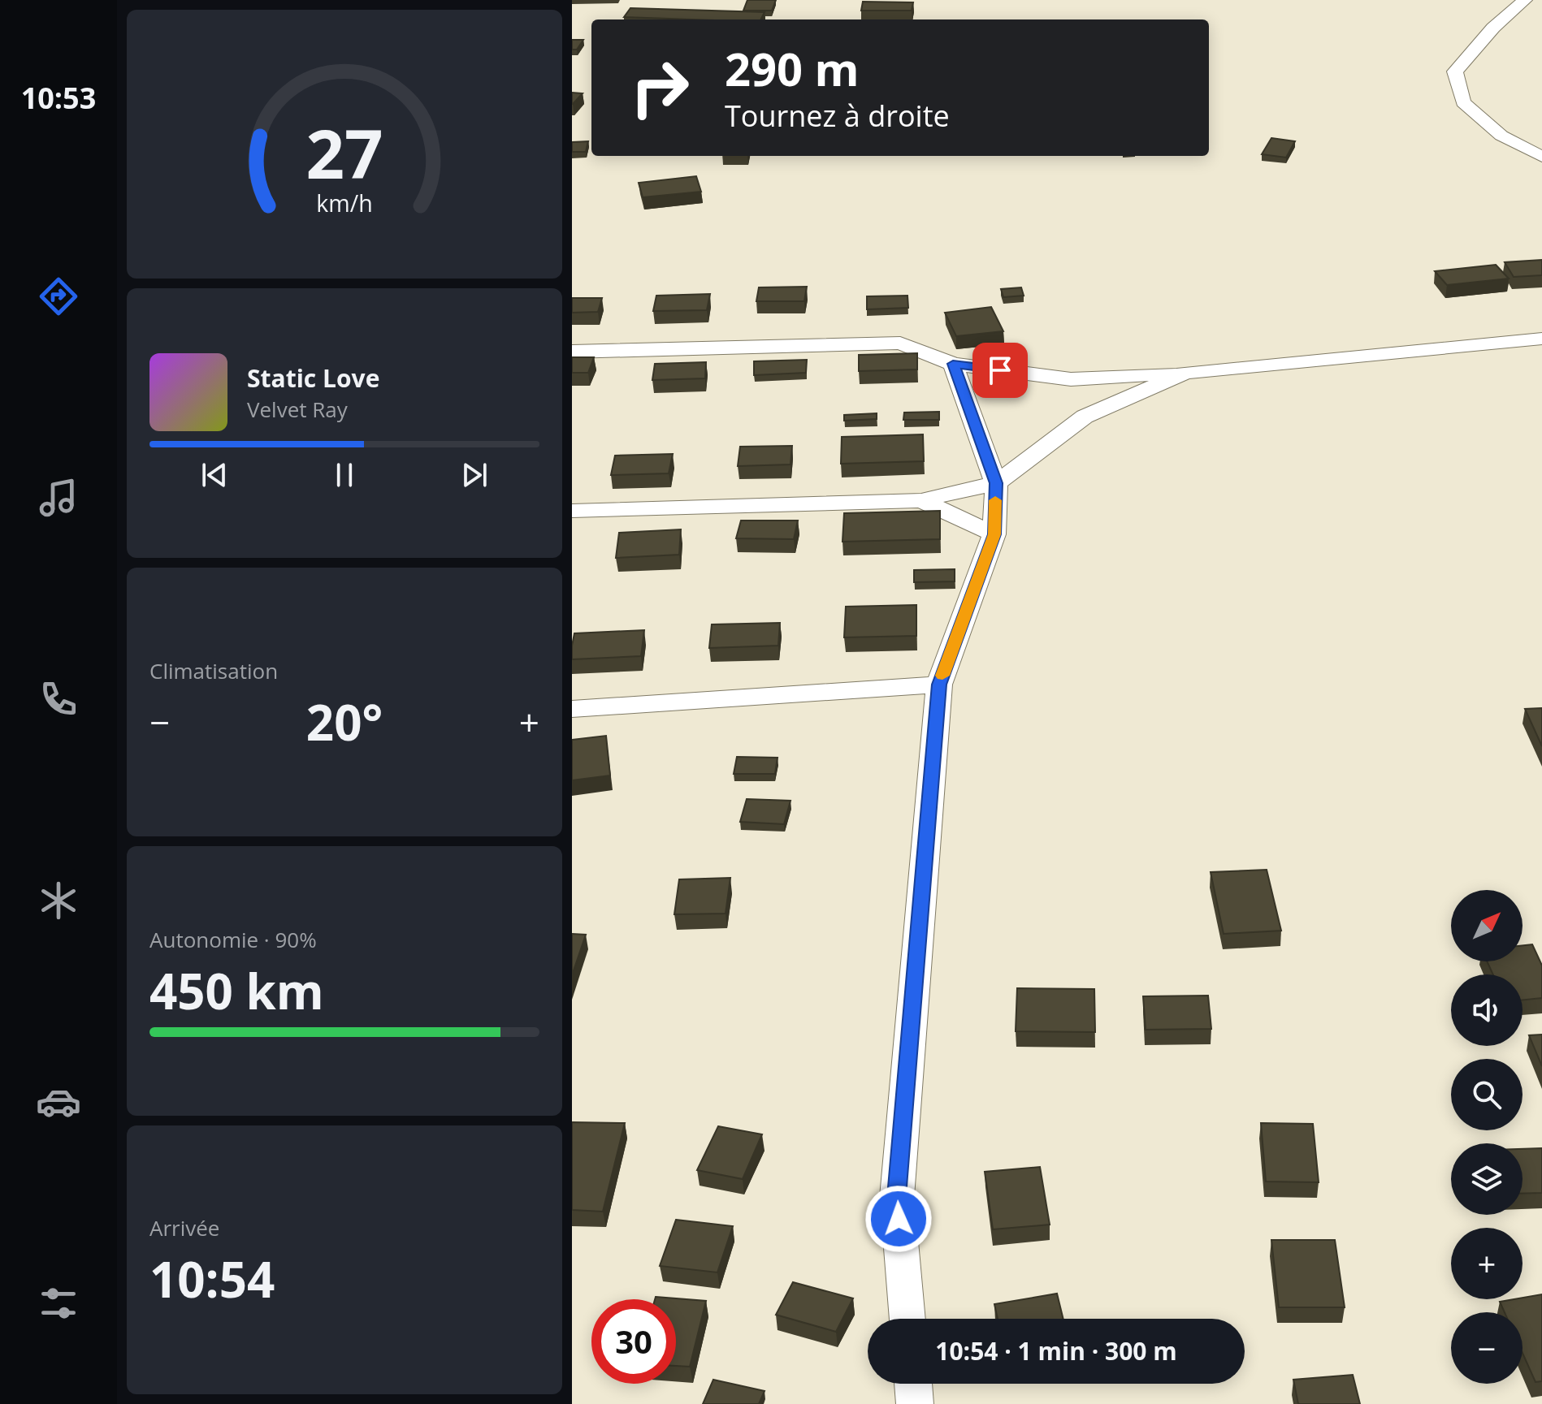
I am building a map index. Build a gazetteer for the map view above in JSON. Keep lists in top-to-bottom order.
{
  "north": "top right",
  "page": {
    "tabs": "10:53",
    "turn": ["290 m", "Tournez à droite"],
    "song": ["Static Love", "Velvet Ray"],
    "tile": [
      "Climatisation",
      ["Autonomie · 90%", "450 km"],
      ["Arrivée", "10:54"]
    ],
    "heat": ["−", "20°", "+"],
    "map_buttons": ["+", "−"],
    "limit": "30",
    "trip": "10:54 · 1 min · 300 m",
    "gauge": ["27", "km/h"]
  }
}
